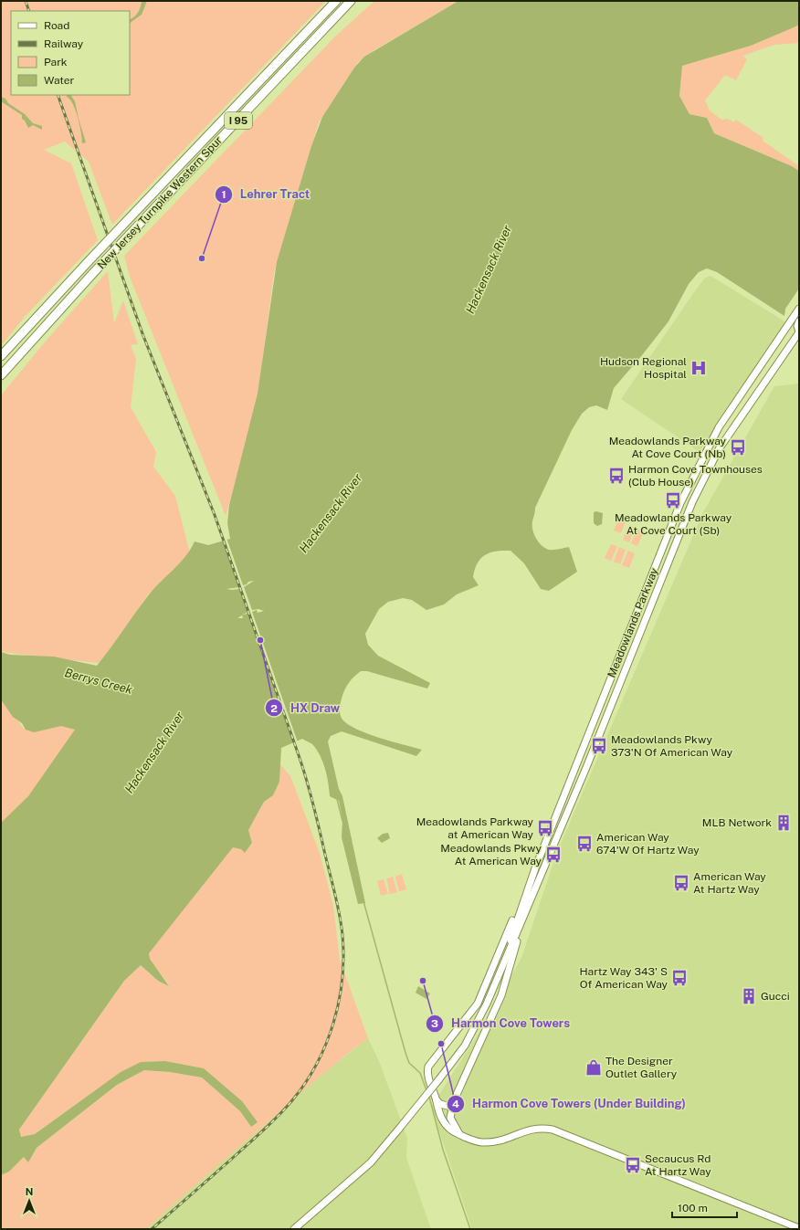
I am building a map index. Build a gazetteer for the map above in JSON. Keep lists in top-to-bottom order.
{
  "streets": {
    "highway": ["I 95", "New Jersey Turnpike Western Spur"],
    "main road": ["Meadowlands Parkway"]
  },
  "water": ["Hackensack River", "Berrys Creek"],
  "places": {
    "other": [
      "Lehrer Tract",
      "HX Draw",
      "Harmon Cove Towers",
      "Harmon Cove Towers (Under Building)"
    ],
    "hospital": ["Hudson Regional Hospital"],
    "bus stop": [
      "Meadowlands Parkway At Cove Court (Nb)",
      "Harmon Cove Townhouses (Club House)",
      "Meadowlands Parkway At Cove Court (Sb)",
      "Meadowlands Pkwy 373'N Of American Way",
      "Meadowlands Parkway at American Way",
      "American Way 674'W Of Hartz Way",
      "Meadowlands Pkwy At American Way",
      "American Way At Hartz Way",
      "Hartz Way 343' S Of American Way",
      "Secaucus Rd At Hartz Way"
    ],
    "building": ["MLB Network", "Gucci"],
    "shop": ["The Designer Outlet Gallery"]
  },
  "legend": [
    "Road",
    "Railway",
    "Park",
    "Water"
  ],
  "scale_bar": "100 m",
  "north": "top"
}
